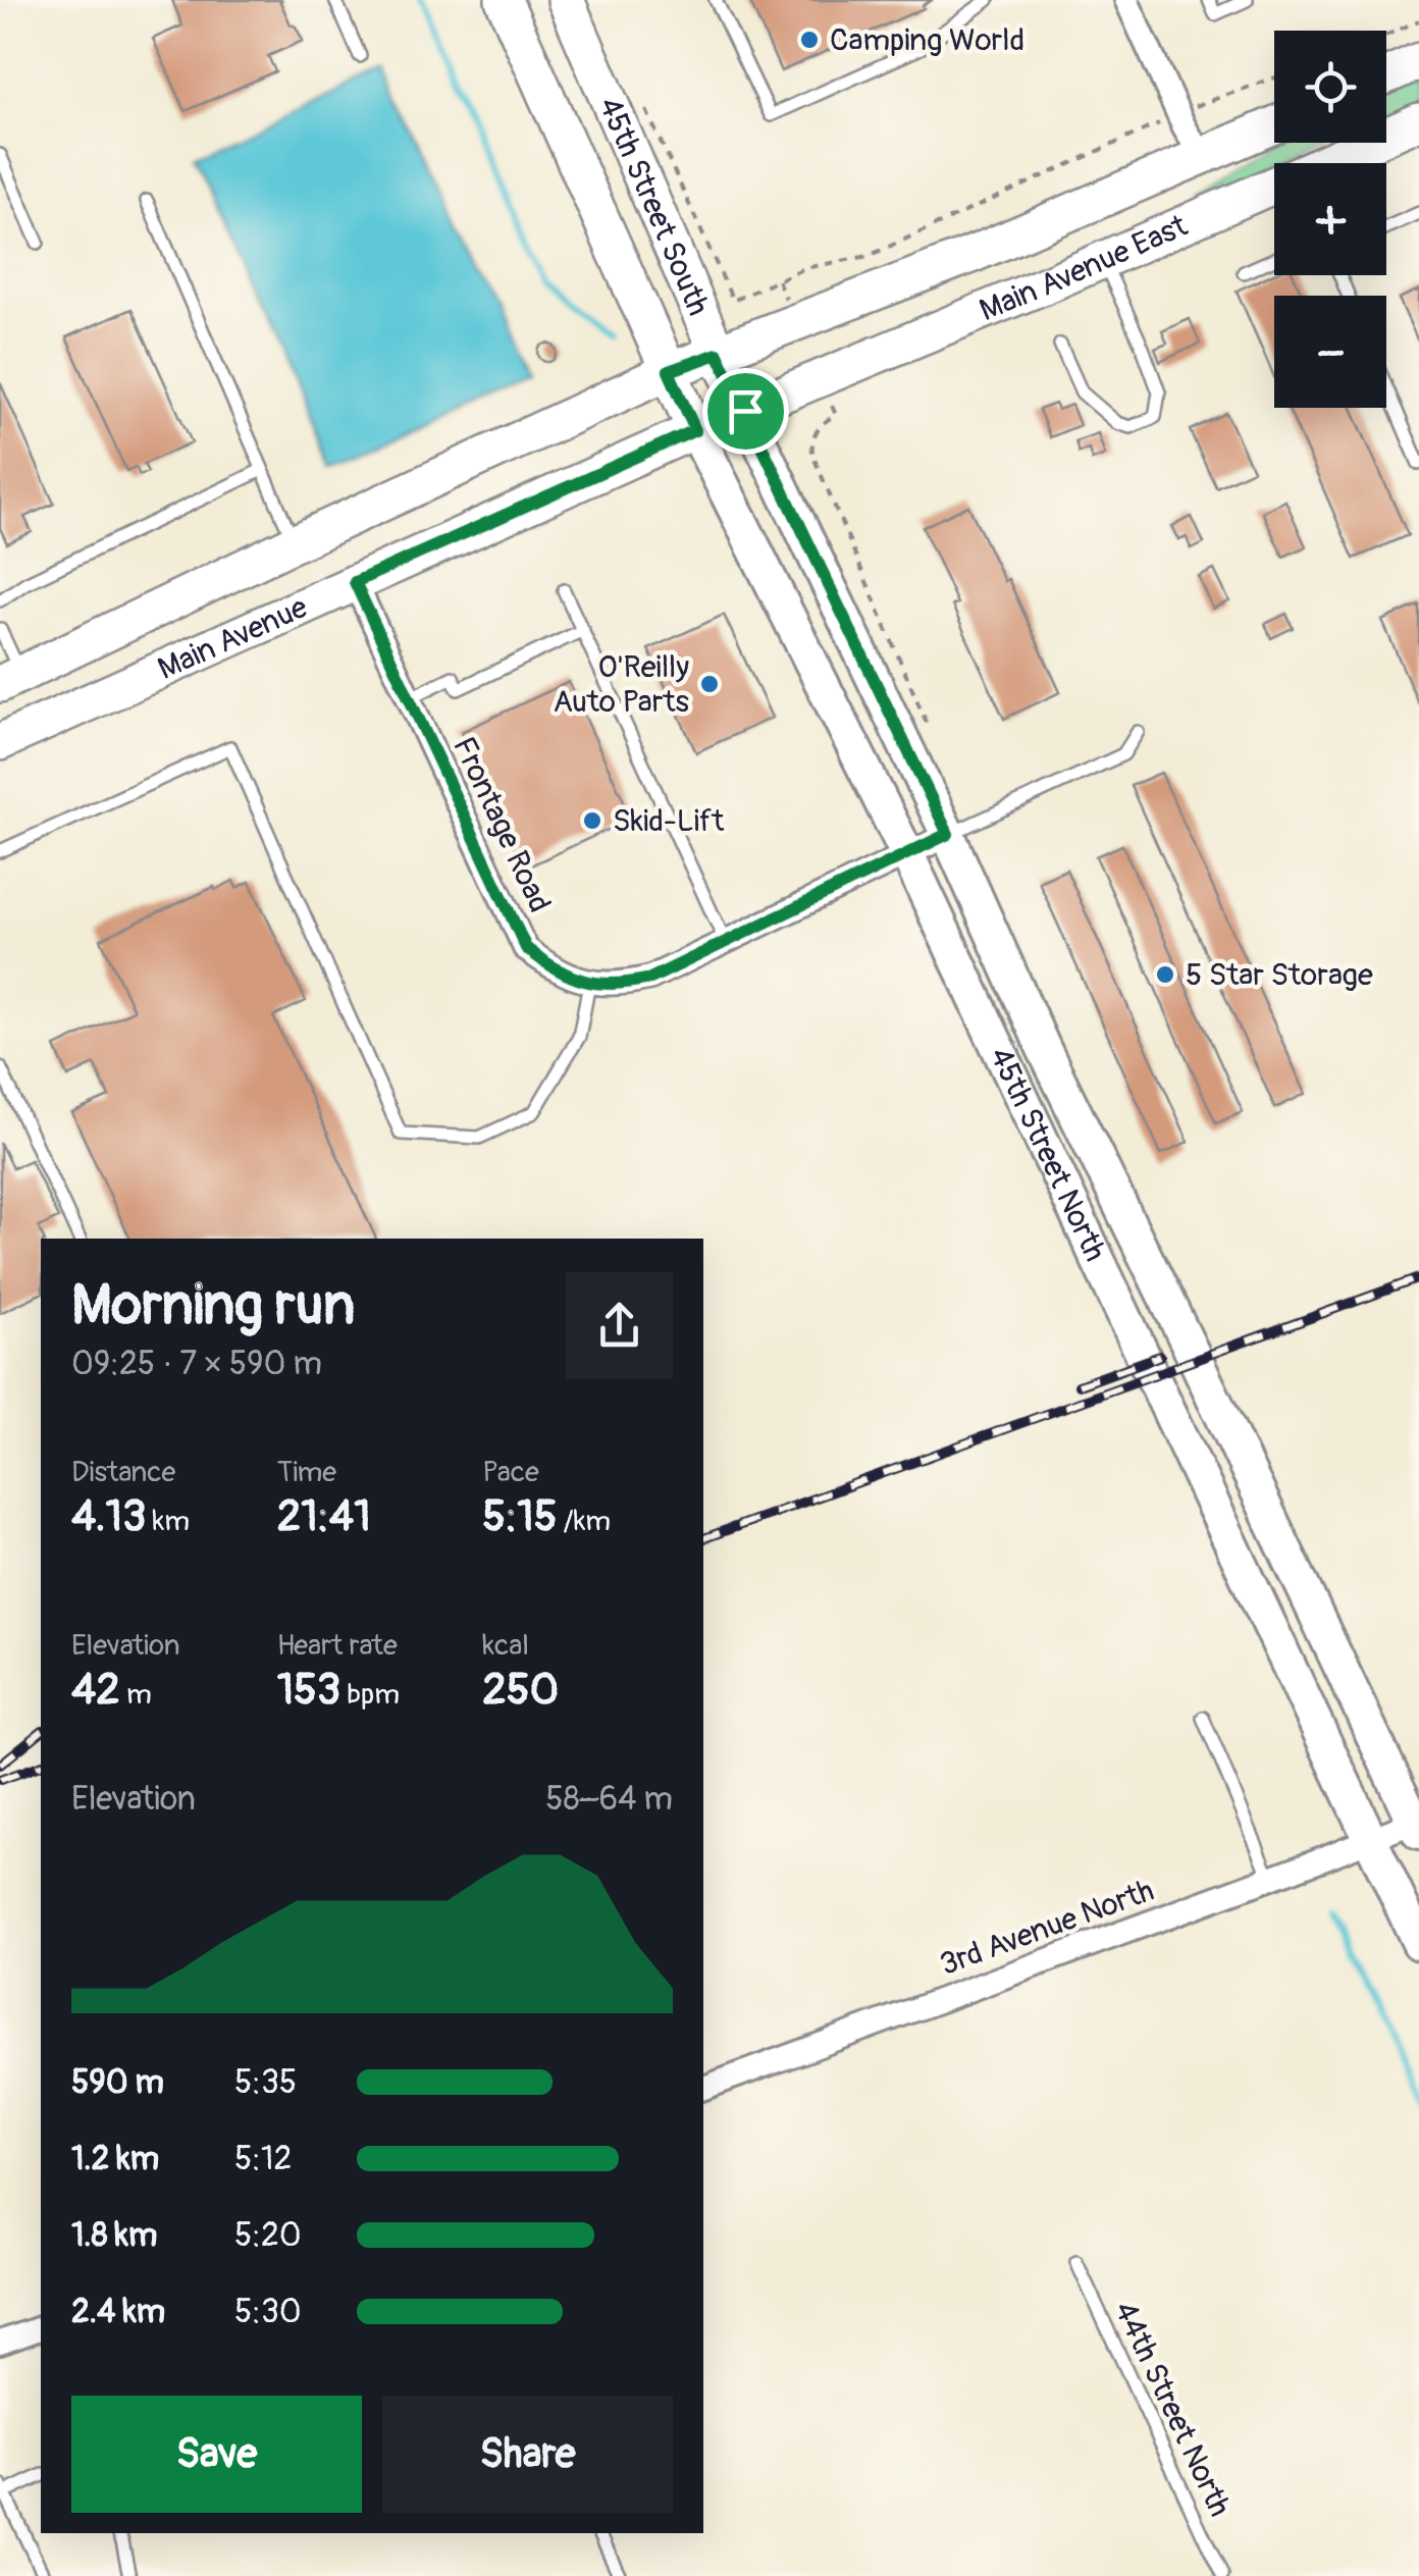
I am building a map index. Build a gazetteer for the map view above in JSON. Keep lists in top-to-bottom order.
{
  "streets": {
    "main road": [
      "45th Street South",
      "Main Avenue East",
      "Main Avenue",
      "45th Street North"
    ],
    "street": ["Frontage Road", "3rd Avenue North"],
    "lane": ["44th Street North"]
  },
  "crossings": [
    ["45th Street South", "Main Avenue East"],
    ["45th Street South", "Main Avenue"],
    ["45th Street South", "45th Street North"],
    ["Main Avenue East", "Main Avenue"],
    ["Main Avenue East", "45th Street North"],
    ["Main Avenue", "Frontage Road"],
    ["Main Avenue", "45th Street North"],
    ["Frontage Road", "45th Street North"],
    ["45th Street North", "3rd Avenue North"]
  ],
  "places": [
    "Camping World",
    "O'Reilly Auto Parts",
    "Skid-Lift",
    "5 Star Storage"
  ],
  "page": {
    "map_buttons": ["+", "−"],
    "heading": ["Morning run", "09:25 · 7 × 590 m"],
    "stats": [
      ["Distance", "4.13 km"],
      ["Time", "21:41"],
      ["Pace", "5:15 /km"],
      ["Elevation", "42 m"],
      ["Heart rate", "153 bpm"],
      ["kcal", "250"]
    ],
    "chart": ["Elevation", "58–64 m"],
    "list": [
      {
        "name": "590 m",
        "note": "5:35"
      },
      {
        "name": "1.2 km",
        "note": "5:12"
      },
      {
        "name": "1.8 km",
        "note": "5:20"
      },
      {
        "name": "2.4 km",
        "note": "5:30"
      }
    ],
    "buttons": ["Save", "Share"]
  }
}
